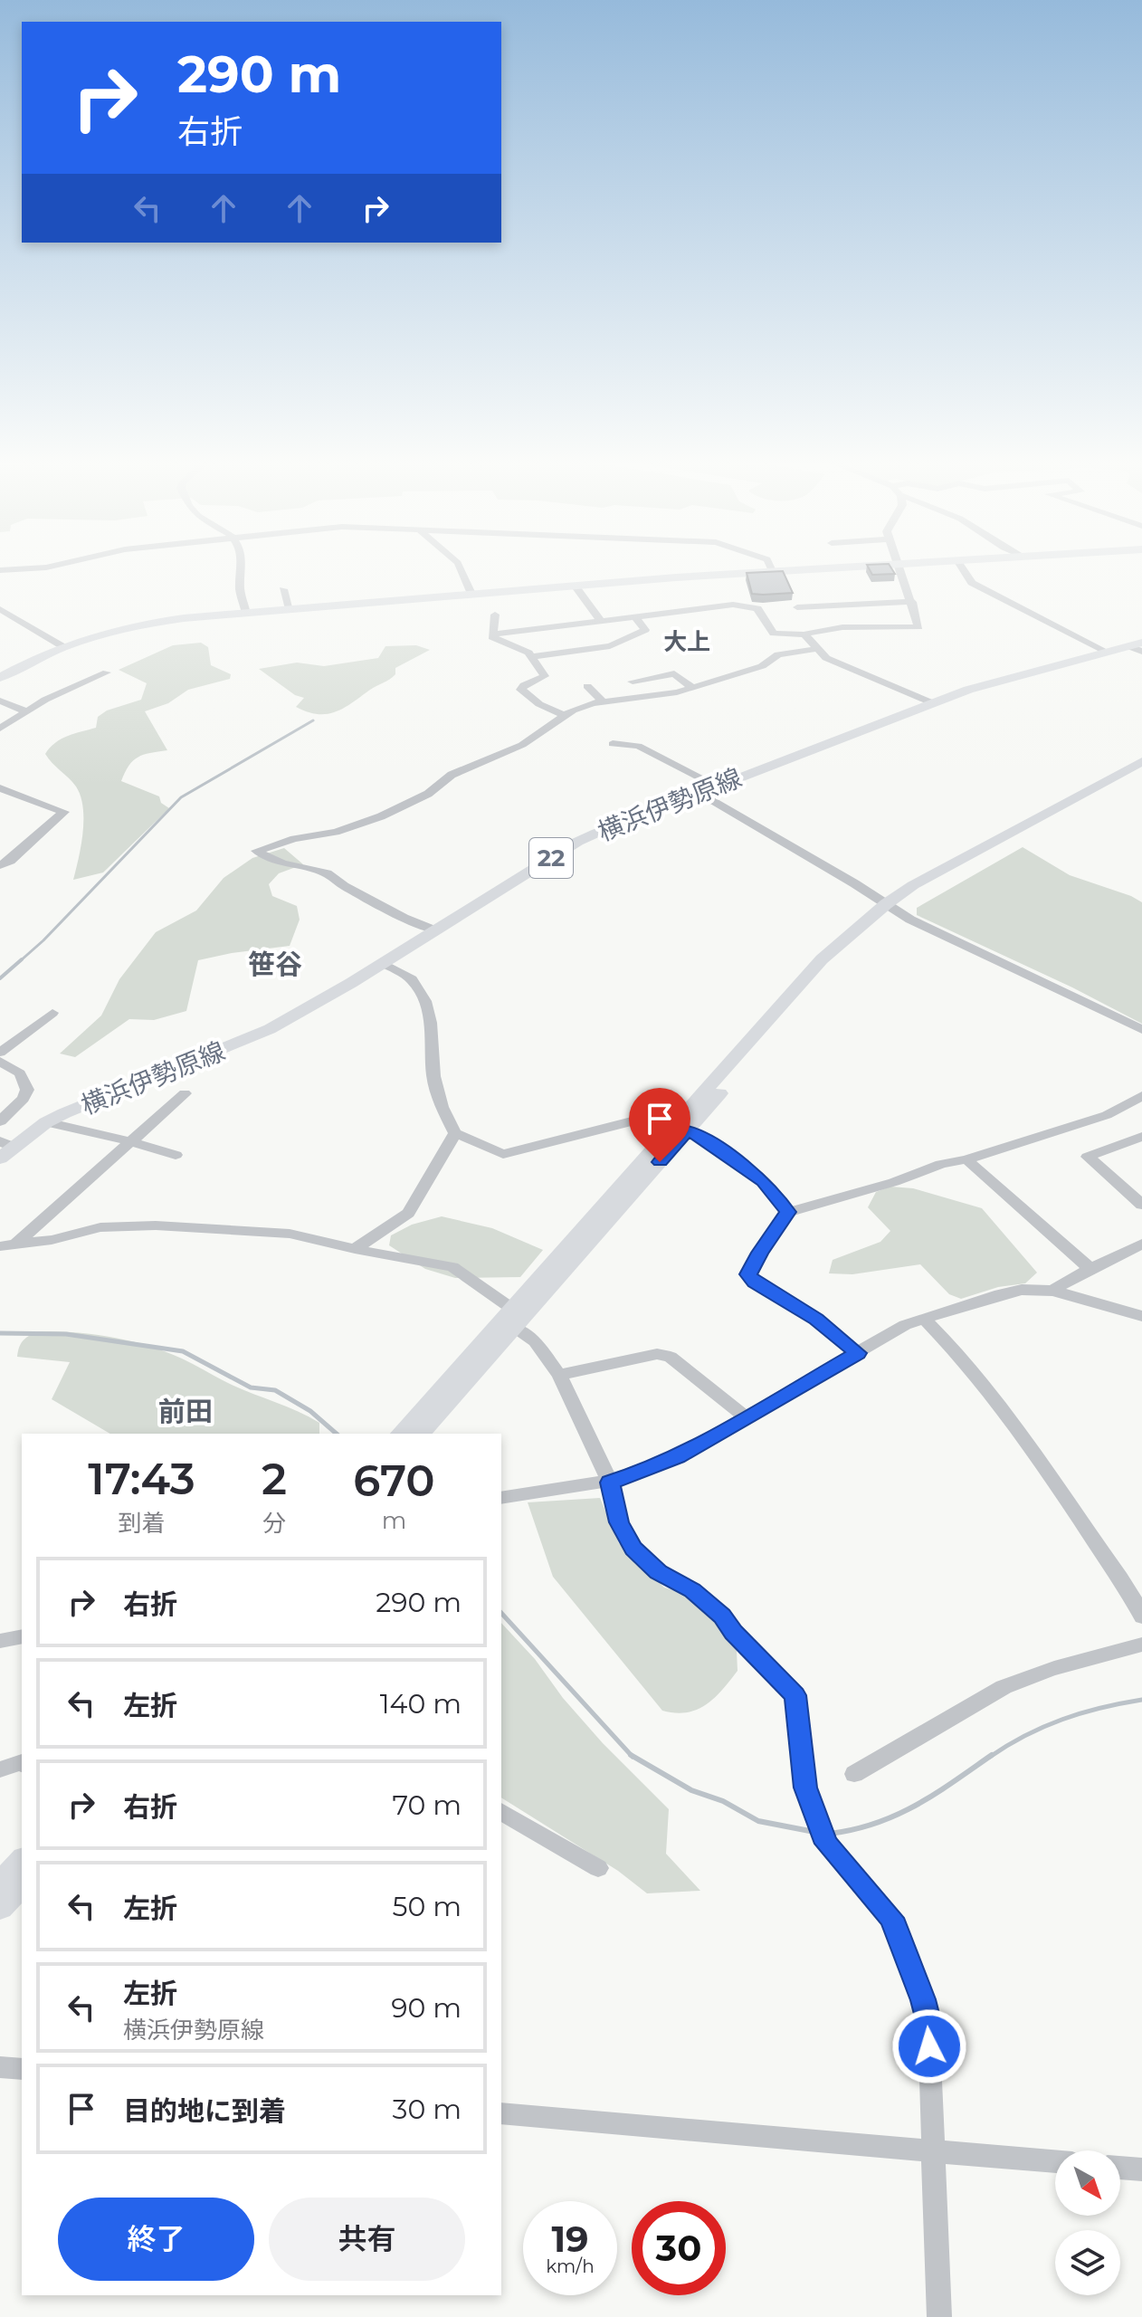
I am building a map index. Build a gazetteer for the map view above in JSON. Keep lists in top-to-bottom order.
{
  "streets": {
    "main road": ["横浜伊勢原線", "22"]
  },
  "districts": ["大上", "笹谷", "前田"],
  "north": "bottom right",
  "page": {
    "turn": ["290 m", "右折"],
    "eta": [
      "17:43",
      "到着",
      "2",
      "分",
      "670",
      "m"
    ],
    "list": [
      {
        "name": "右折",
        "value": "290 m"
      },
      {
        "name": "左折",
        "value": "140 m"
      },
      {
        "name": "右折",
        "value": "70 m"
      },
      {
        "name": "左折",
        "value": "50 m"
      },
      {
        "name": "左折",
        "note": "横浜伊勢原線",
        "value": "90 m"
      },
      {
        "name": "目的地に到着",
        "value": "30 m"
      }
    ],
    "buttons": ["終了", "共有"],
    "speed": "19 km/h",
    "limit": "30"
  }
}
